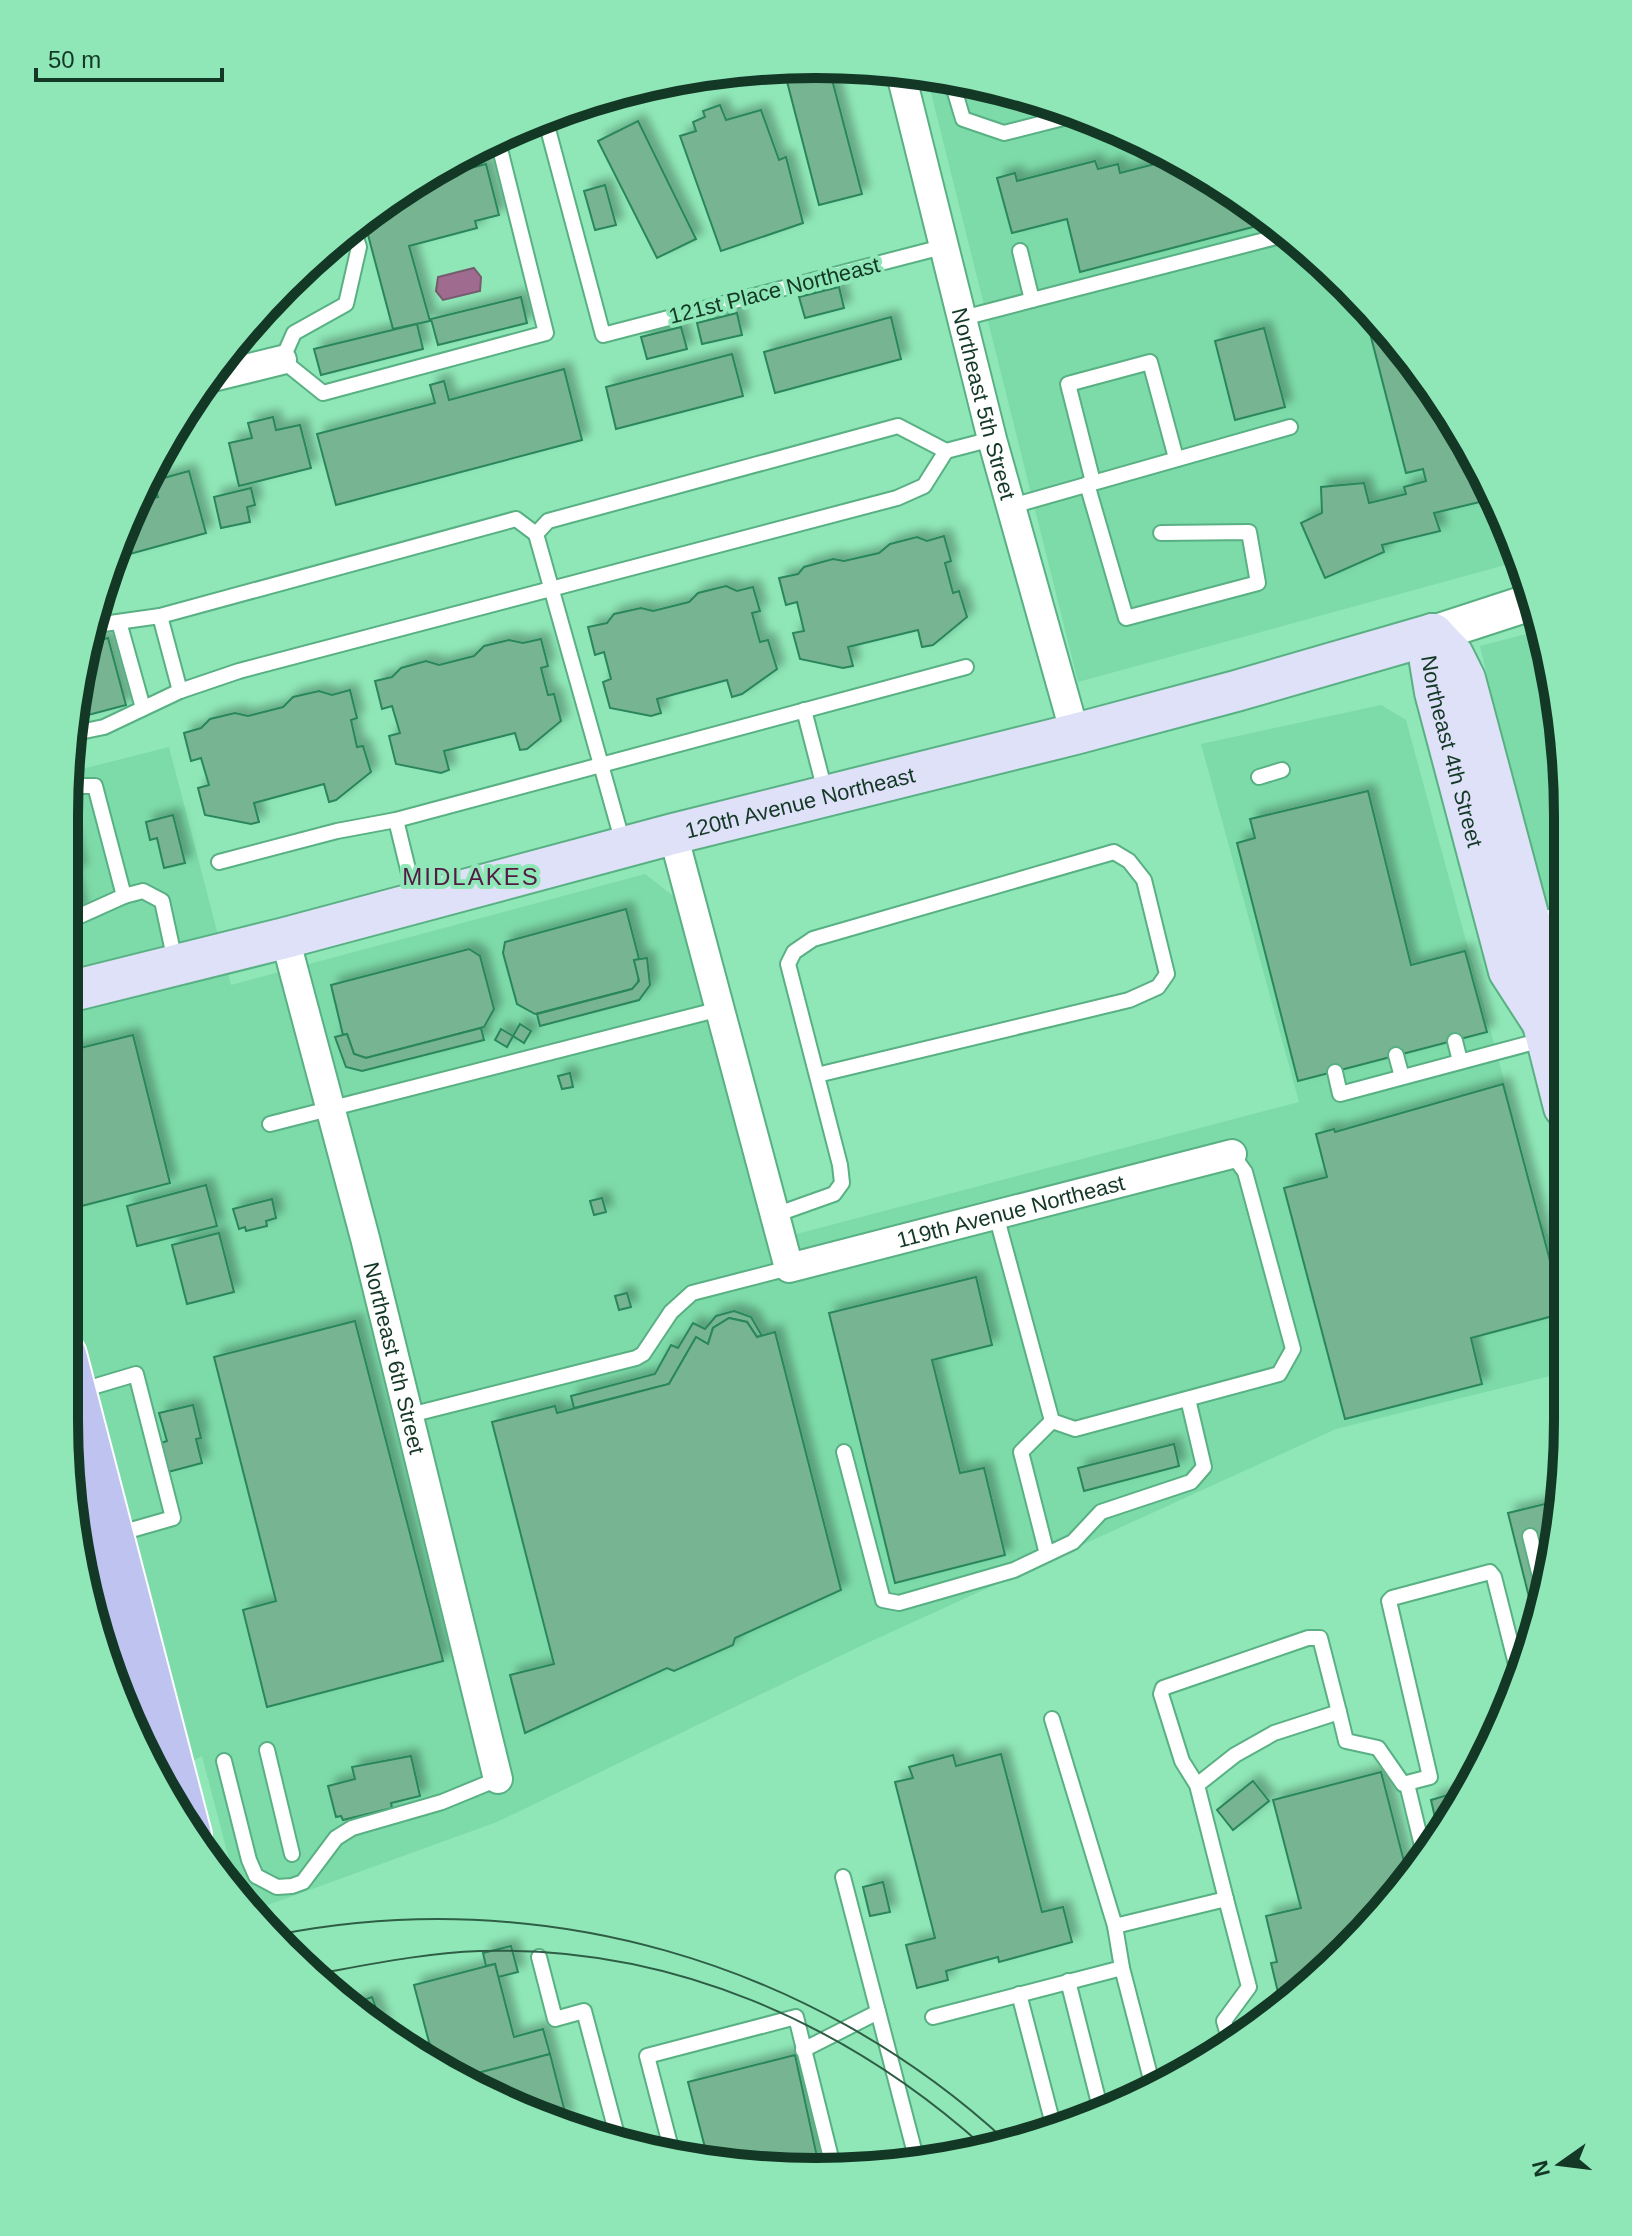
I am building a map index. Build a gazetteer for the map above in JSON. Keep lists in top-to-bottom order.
{
  "streets": {
    "main road": ["Northeast 4th Street", "120th Avenue Northeast"],
    "street": ["Northeast 5th Street", "119th Avenue Northeast", "Northeast 6th Street"],
    "lane": ["121st Place Northeast"]
  },
  "crossings": [
    ["121st Place Northeast", "Northeast 5th Street"],
    ["Northeast 5th Street", "120th Avenue Northeast"],
    ["Northeast 4th Street", "120th Avenue Northeast"],
    ["120th Avenue Northeast", "Northeast 6th Street"]
  ],
  "districts": ["MIDLAKES"],
  "scale_bar": "50 m",
  "north": "left"
}
